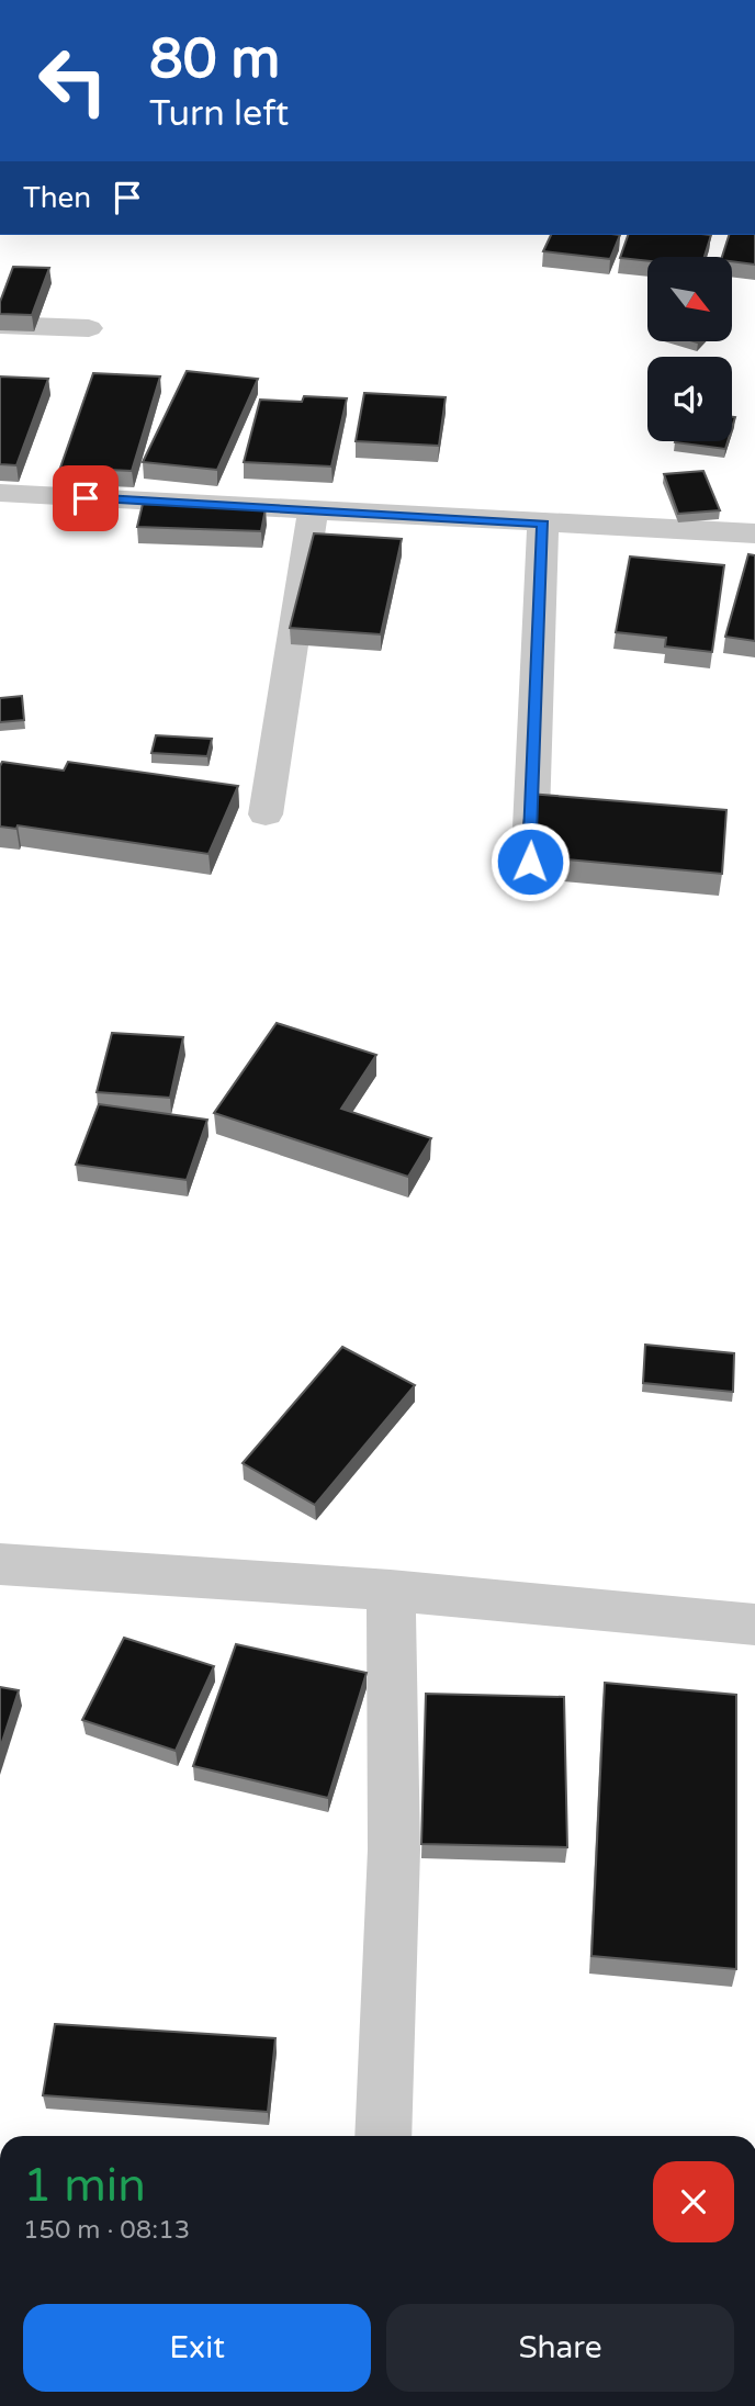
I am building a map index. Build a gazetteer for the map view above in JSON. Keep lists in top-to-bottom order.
{
  "north": "bottom right",
  "page": {
    "turn": ["80 m", "Turn left"],
    "then": "Then",
    "heading": ["1 min", "150 m · 08:13"],
    "buttons": ["Exit", "Share"]
  }
}
